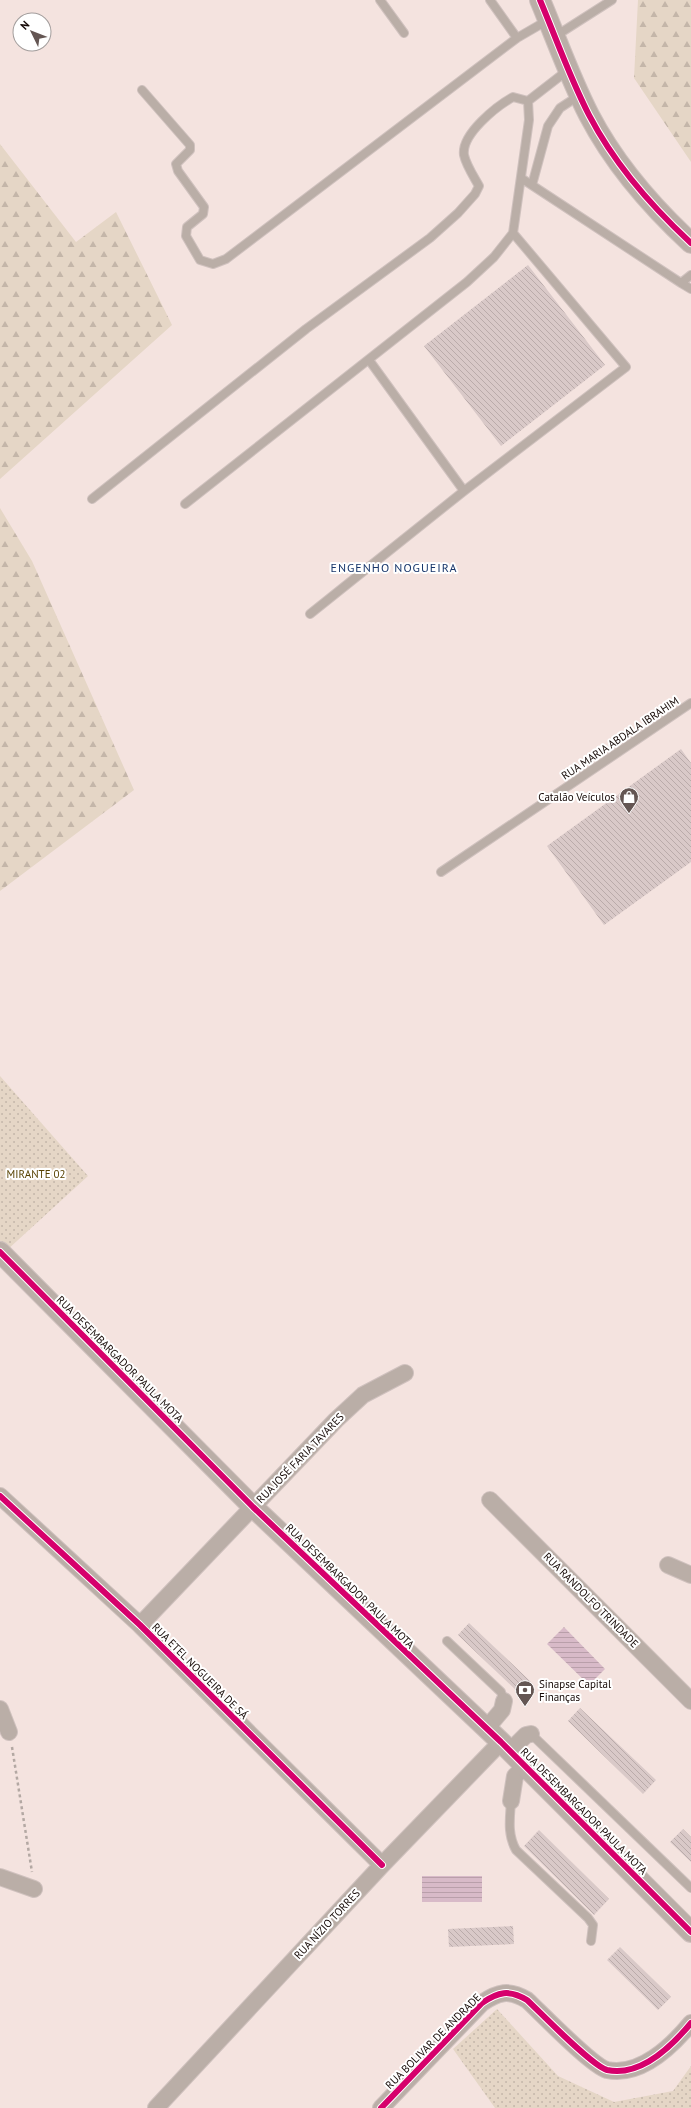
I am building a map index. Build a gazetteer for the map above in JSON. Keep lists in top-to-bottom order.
{
  "streets": {
    "street": [
      "RUA DESEMBARGADOR PAULA MOTA",
      "RUA JOSÉ FARIA TAVARES",
      "RUA RANDOLFO TRINDADE",
      "RUA ETEL NOGUEIRA DE SÁ",
      "RUA NÍZIO TORRES",
      "RUA BOLIVAR DE ANDRADE"
    ],
    "lane": ["RUA MARIA ABDALA IBRAHIM"]
  },
  "crossings": [
    ["RUA DESEMBARGADOR PAULA MOTA", "RUA JOSÉ FARIA TAVARES"],
    ["RUA DESEMBARGADOR PAULA MOTA", "RUA NÍZIO TORRES"],
    ["RUA JOSÉ FARIA TAVARES", "RUA ETEL NOGUEIRA DE SÁ"],
    ["RUA ETEL NOGUEIRA DE SÁ", "RUA NÍZIO TORRES"]
  ],
  "districts": ["ENGENHO NOGUEIRA"],
  "parks": ["MIRANTE 02"],
  "places": {
    "shop": ["Catalão Veículos"],
    "bank": ["Sinapse Capital Finanças"]
  },
  "north": "top left"
}
